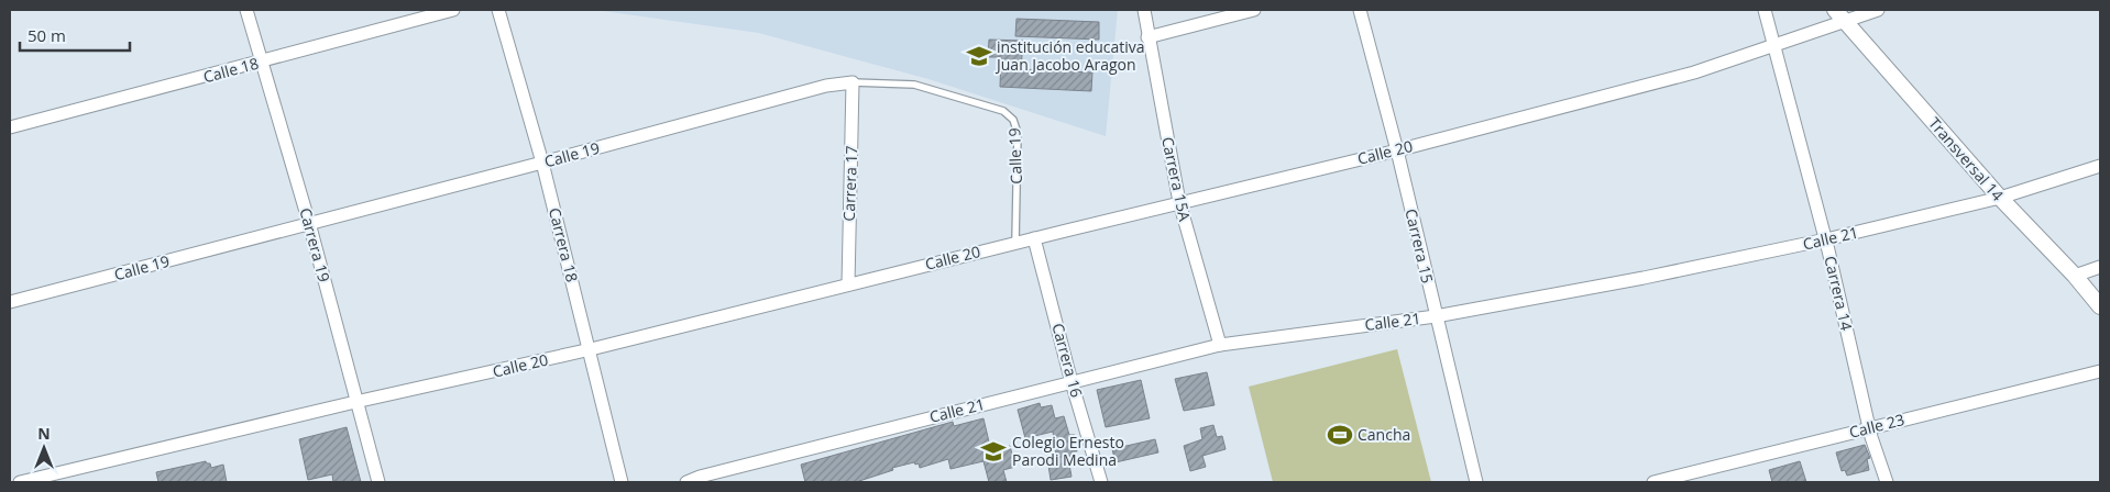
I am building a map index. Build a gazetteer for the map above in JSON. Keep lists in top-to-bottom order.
{
  "streets": {
    "street": [
      "Calle 18",
      "Calle 20",
      "Calle 19",
      "Transversal 14",
      "Carrera 15A",
      "Carrera 17",
      "Calle 21",
      "Carrera 19",
      "Carrera 18",
      "Carrera 15",
      "Carrera 14",
      "Carrera 16",
      "Calle 23"
    ]
  },
  "crossings": [
    ["Calle 18", "Carrera 19"],
    ["Calle 20", "Calle 19"],
    ["Calle 20", "Transversal 14"],
    ["Calle 20", "Carrera 15A"],
    ["Calle 20", "Carrera 17"],
    ["Calle 20", "Carrera 19"],
    ["Calle 20", "Carrera 18"],
    ["Calle 20", "Carrera 15"],
    ["Calle 20", "Carrera 14"],
    ["Calle 20", "Carrera 16"],
    ["Calle 19", "Carrera 17"],
    ["Calle 19", "Carrera 19"],
    ["Calle 19", "Carrera 18"],
    ["Transversal 14", "Calle 21"],
    ["Carrera 15A", "Calle 21"],
    ["Calle 21", "Carrera 15"],
    ["Calle 21", "Carrera 14"],
    ["Calle 21", "Carrera 16"],
    ["Carrera 14", "Calle 23"]
  ],
  "places": {
    "school or university": ["institución educativa Juan Jacobo Aragon", "Colegio Ernesto Parodi Medina"],
    "sports": ["Cancha"]
  },
  "scale_bar": "50 m",
  "north": "top"
}
